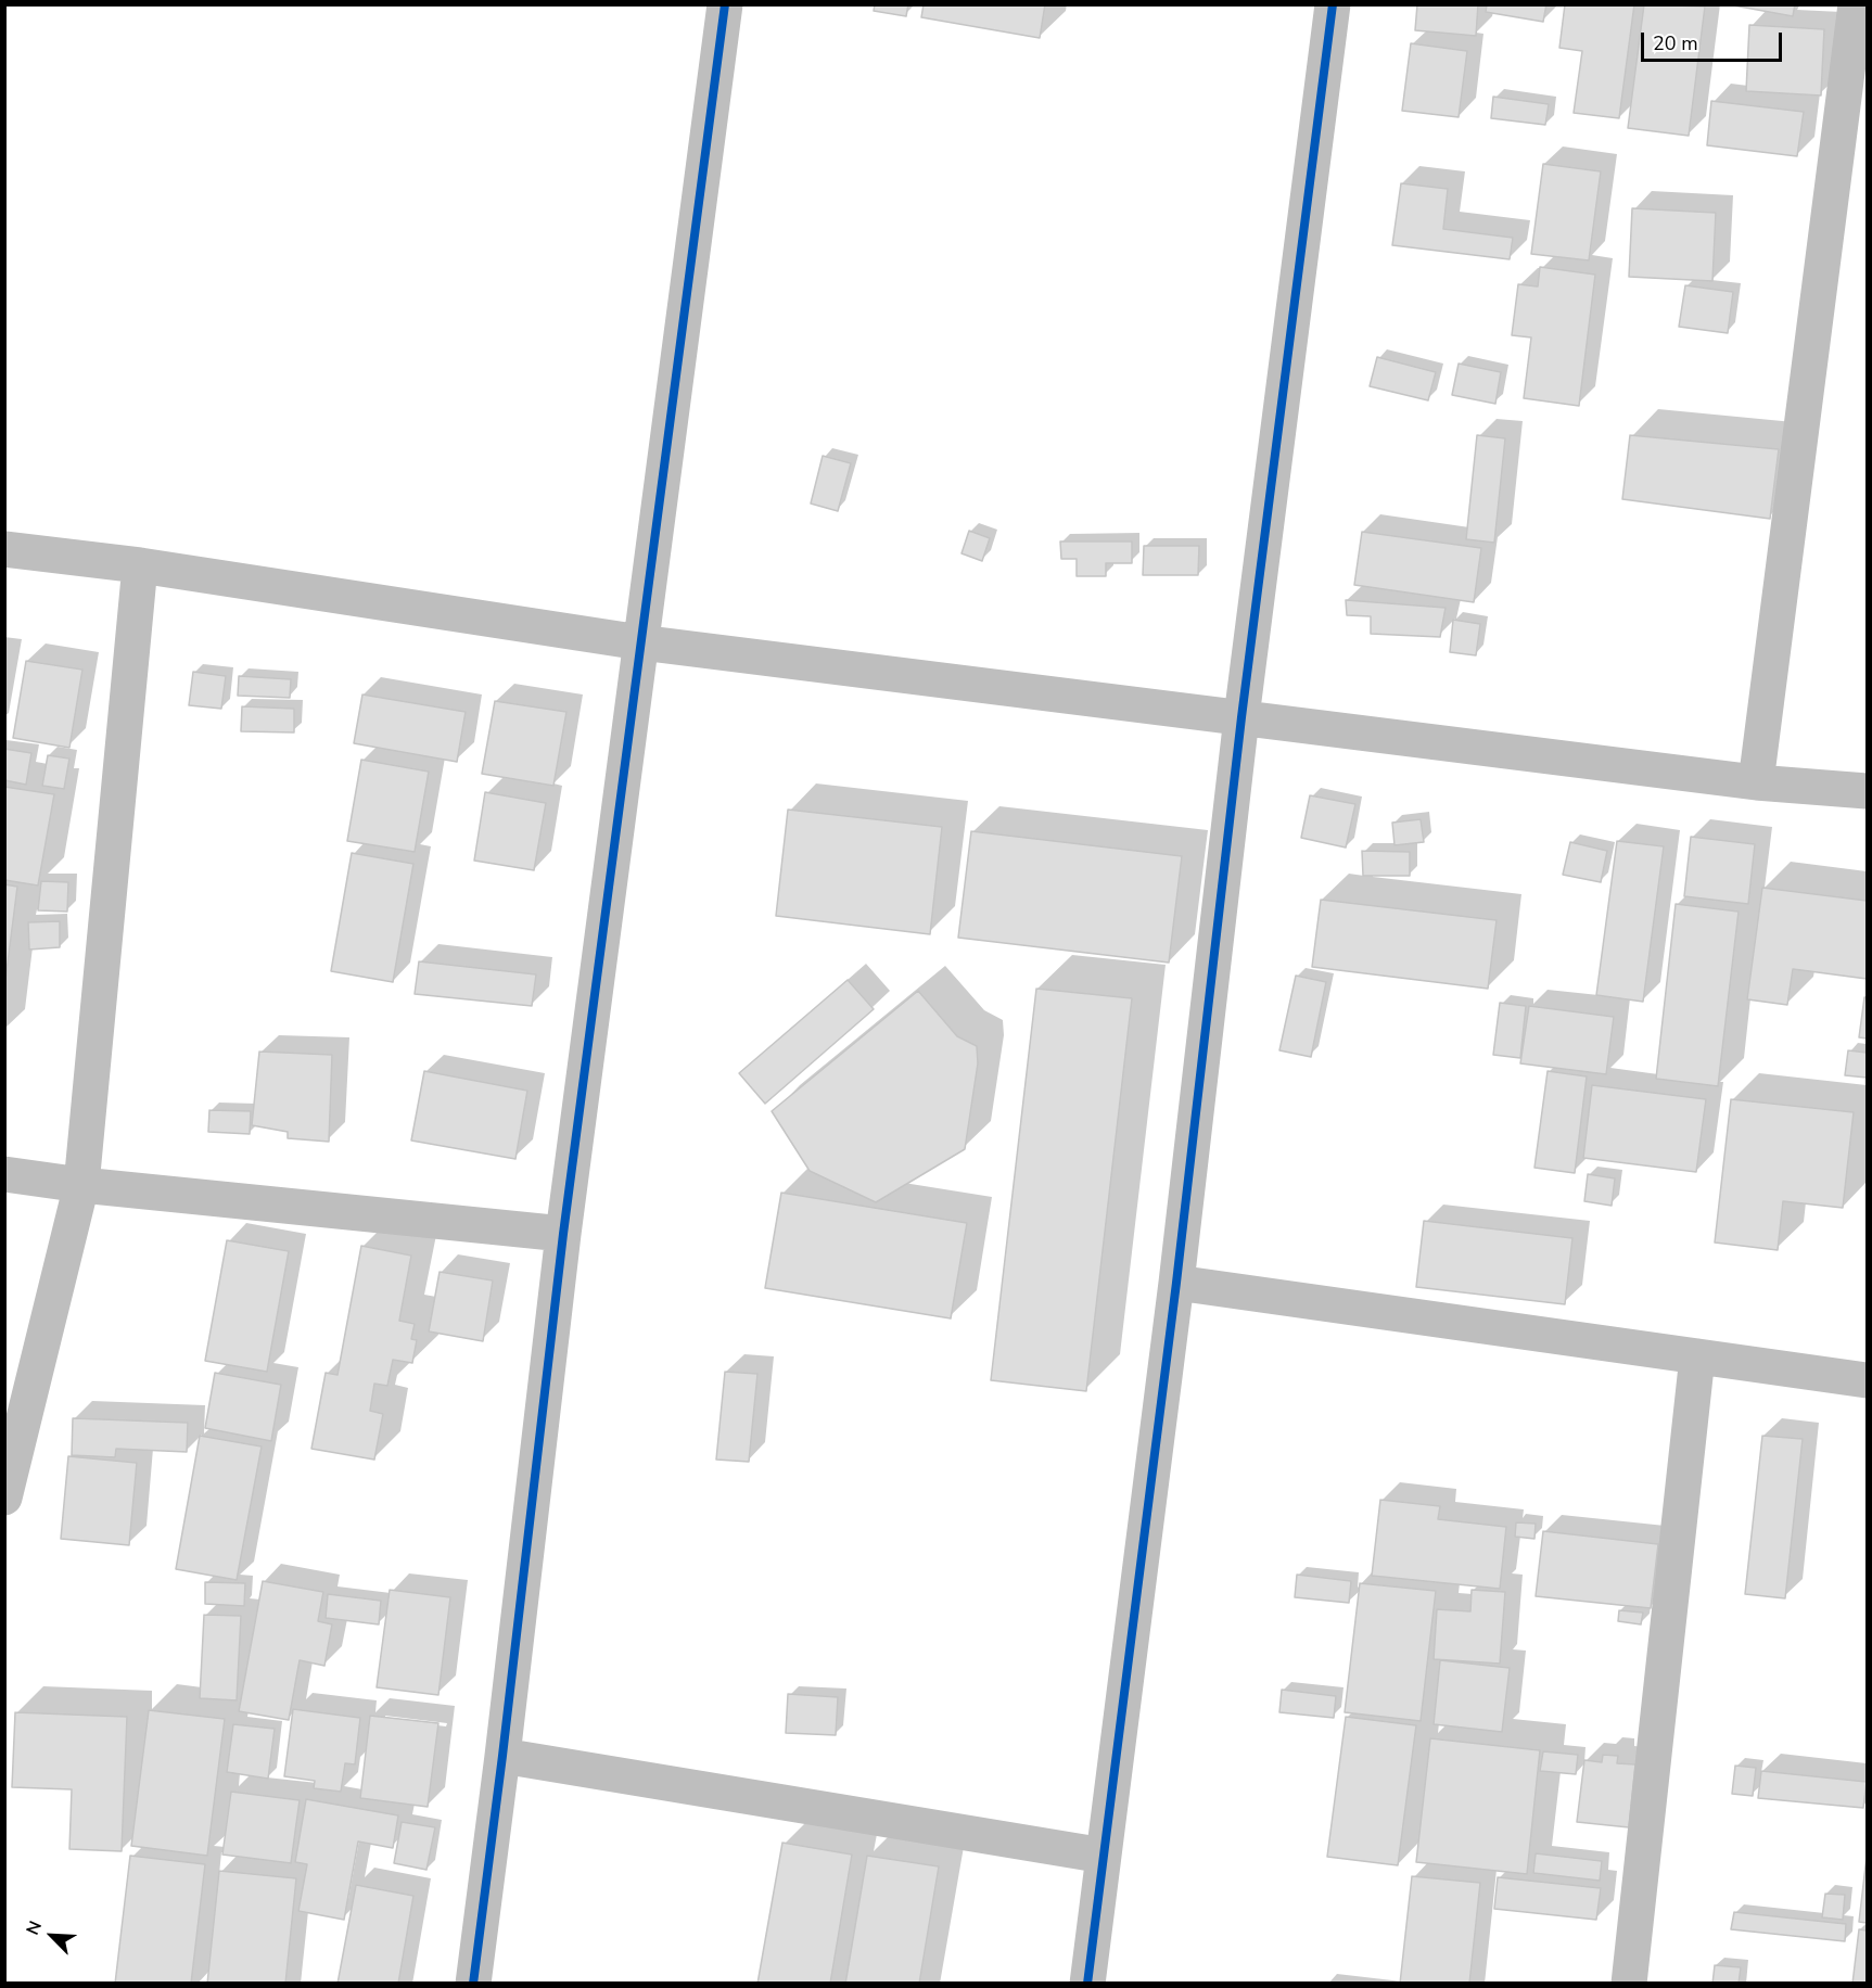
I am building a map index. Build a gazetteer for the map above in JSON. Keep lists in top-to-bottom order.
{
  "scale_bar": "20 m",
  "north": "top left"
}
